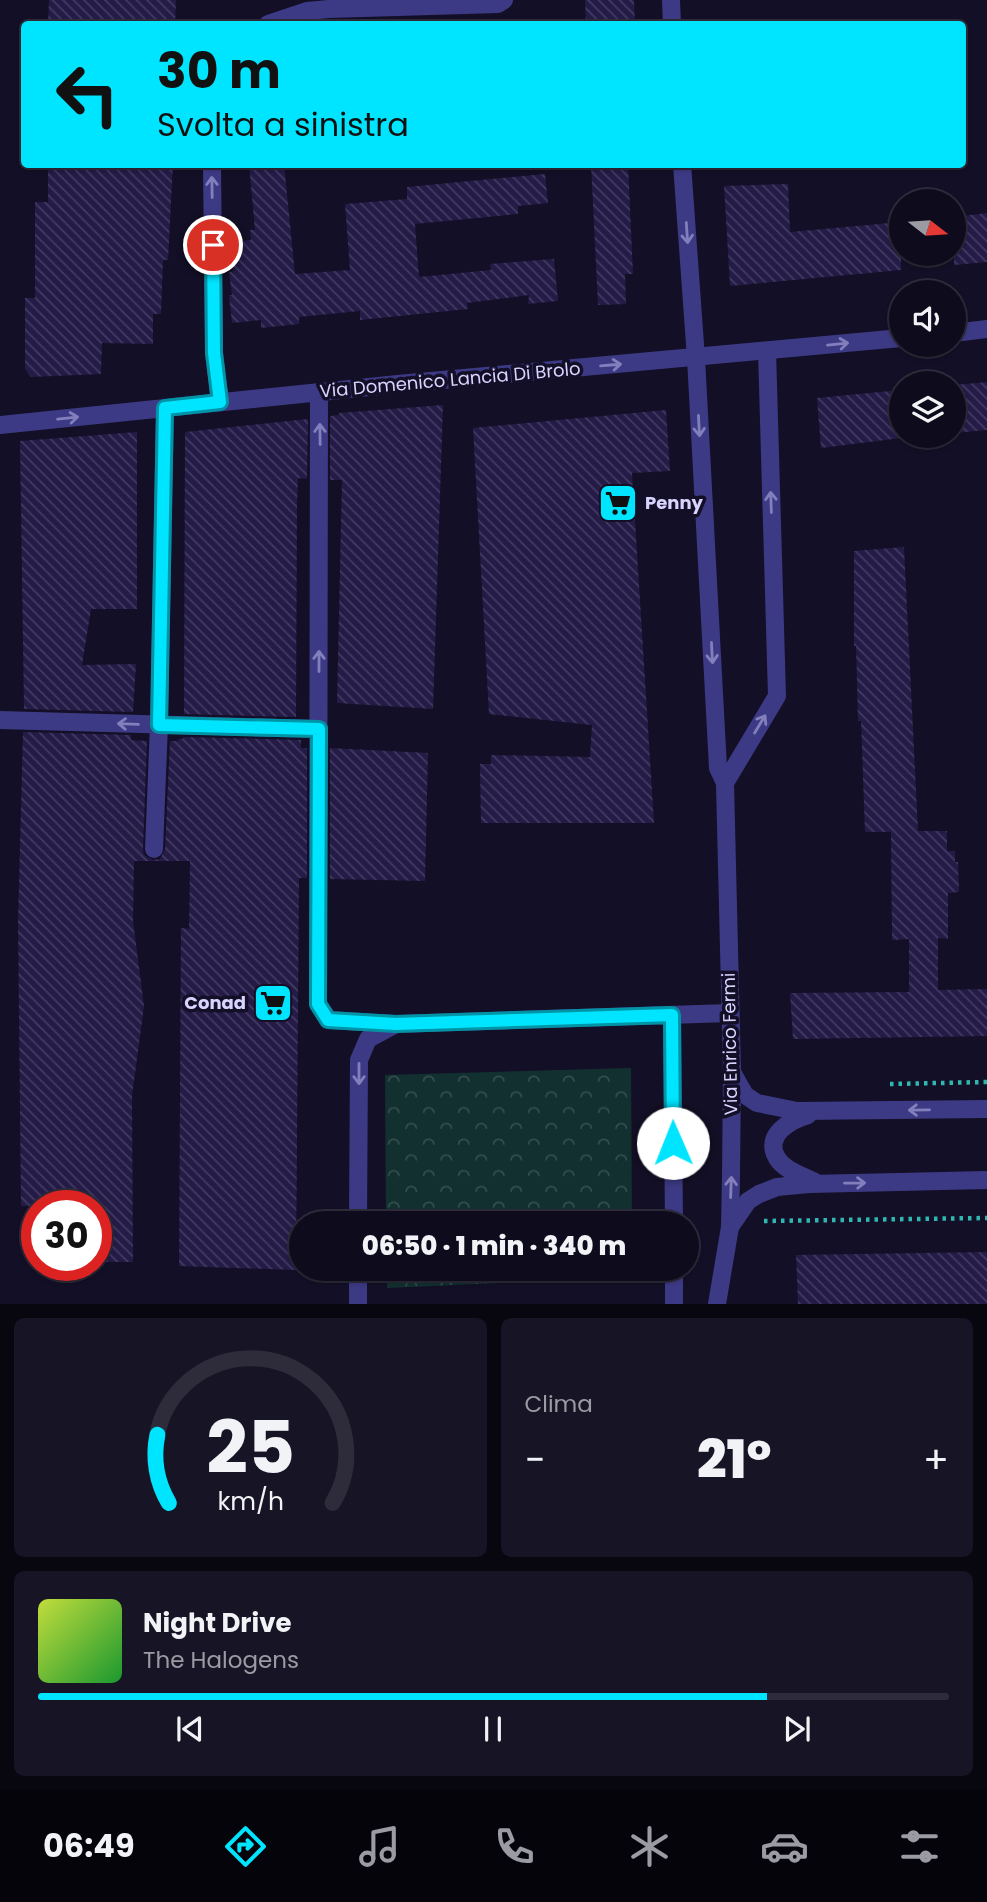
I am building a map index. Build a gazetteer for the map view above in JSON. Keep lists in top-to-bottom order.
{
  "streets": {
    "street": ["Via Domenico Lancia Di Brolo", "Via Enrico Fermi"]
  },
  "crossings": [
    ["Via Domenico Lancia Di Brolo", "Via Enrico Fermi"]
  ],
  "one_way": ["Via Domenico Lancia Di Brolo"],
  "places": {
    "supermarket": ["Penny", "Conad"]
  },
  "north": "right",
  "page": {
    "turn": ["30 m", "Svolta a sinistra"],
    "limit": "30",
    "trip": "06:50 · 1 min · 340 m",
    "tile": "Clima",
    "heat": ["−", "21°", "+"],
    "song": ["Night Drive", "The Halogens"],
    "tabs": "06:49",
    "gauge": ["25", "km/h"]
  }
}
